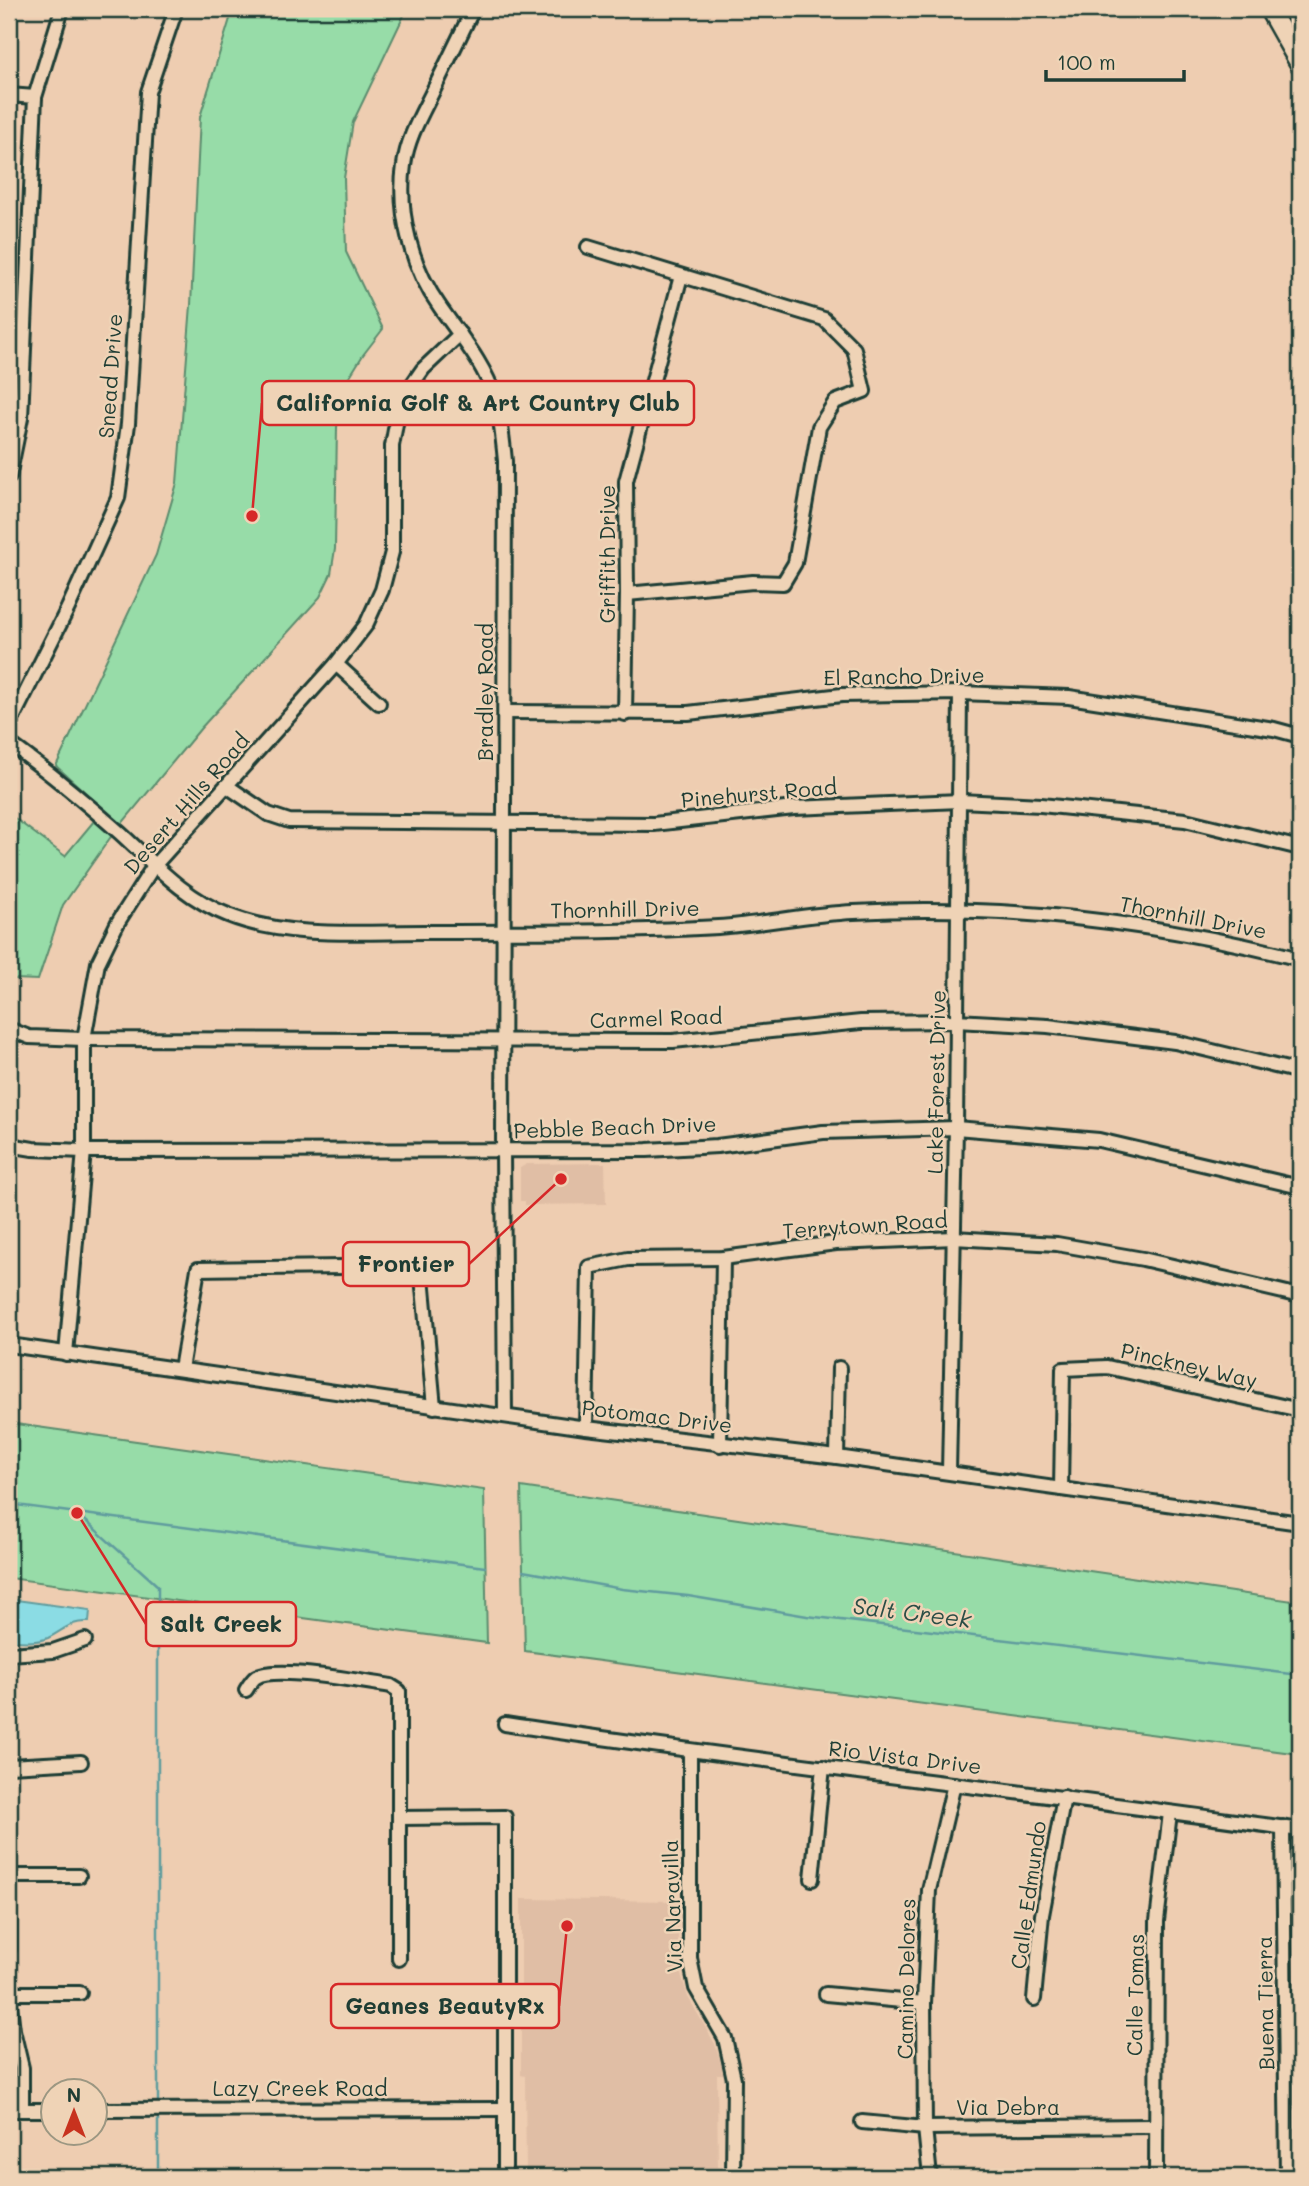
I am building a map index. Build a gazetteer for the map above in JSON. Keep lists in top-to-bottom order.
{
  "streets": {
    "street": [
      "Snead Drive",
      "Griffith Drive",
      "El Rancho Drive",
      "Bradley Road",
      "Pinehurst Road",
      "Desert Hills Road",
      "Thornhill Drive",
      "Carmel Road",
      "Lake Forest Drive",
      "Pebble Beach Drive",
      "Terrytown Road",
      "Pinckney Way",
      "Potomac Drive",
      "Rio Vista Drive",
      "Calle Edmundo",
      "Via Naravilla",
      "Camino Delores",
      "Calle Tomas",
      "Buena Tierra",
      "Lazy Creek Road",
      "Via Debra"
    ]
  },
  "crossings": [
    ["Griffith Drive", "El Rancho Drive"],
    ["El Rancho Drive", "Bradley Road"],
    ["El Rancho Drive", "Lake Forest Drive"],
    ["Bradley Road", "Pinehurst Road"],
    ["Bradley Road", "Desert Hills Road"],
    ["Bradley Road", "Thornhill Drive"],
    ["Bradley Road", "Carmel Road"],
    ["Bradley Road", "Pebble Beach Drive"],
    ["Bradley Road", "Potomac Drive"],
    ["Pinehurst Road", "Desert Hills Road"],
    ["Pinehurst Road", "Lake Forest Drive"],
    ["Desert Hills Road", "Thornhill Drive"],
    ["Desert Hills Road", "Carmel Road"],
    ["Desert Hills Road", "Pebble Beach Drive"],
    ["Desert Hills Road", "Potomac Drive"],
    ["Thornhill Drive", "Lake Forest Drive"],
    ["Carmel Road", "Lake Forest Drive"],
    ["Lake Forest Drive", "Pebble Beach Drive"],
    ["Lake Forest Drive", "Terrytown Road"],
    ["Lake Forest Drive", "Potomac Drive"],
    ["Terrytown Road", "Potomac Drive"],
    ["Pinckney Way", "Potomac Drive"],
    ["Rio Vista Drive", "Calle Edmundo"],
    ["Rio Vista Drive", "Via Naravilla"],
    ["Rio Vista Drive", "Camino Delores"],
    ["Rio Vista Drive", "Calle Tomas"],
    ["Rio Vista Drive", "Buena Tierra"],
    ["Camino Delores", "Via Debra"],
    ["Calle Tomas", "Via Debra"]
  ],
  "water": ["Salt Creek"],
  "places": [
    "California Golf & Art Country Club",
    "Frontier",
    "Salt Creek",
    "Geanes BeautyRx"
  ],
  "scale_bar": "100 m",
  "north": "top"
}
